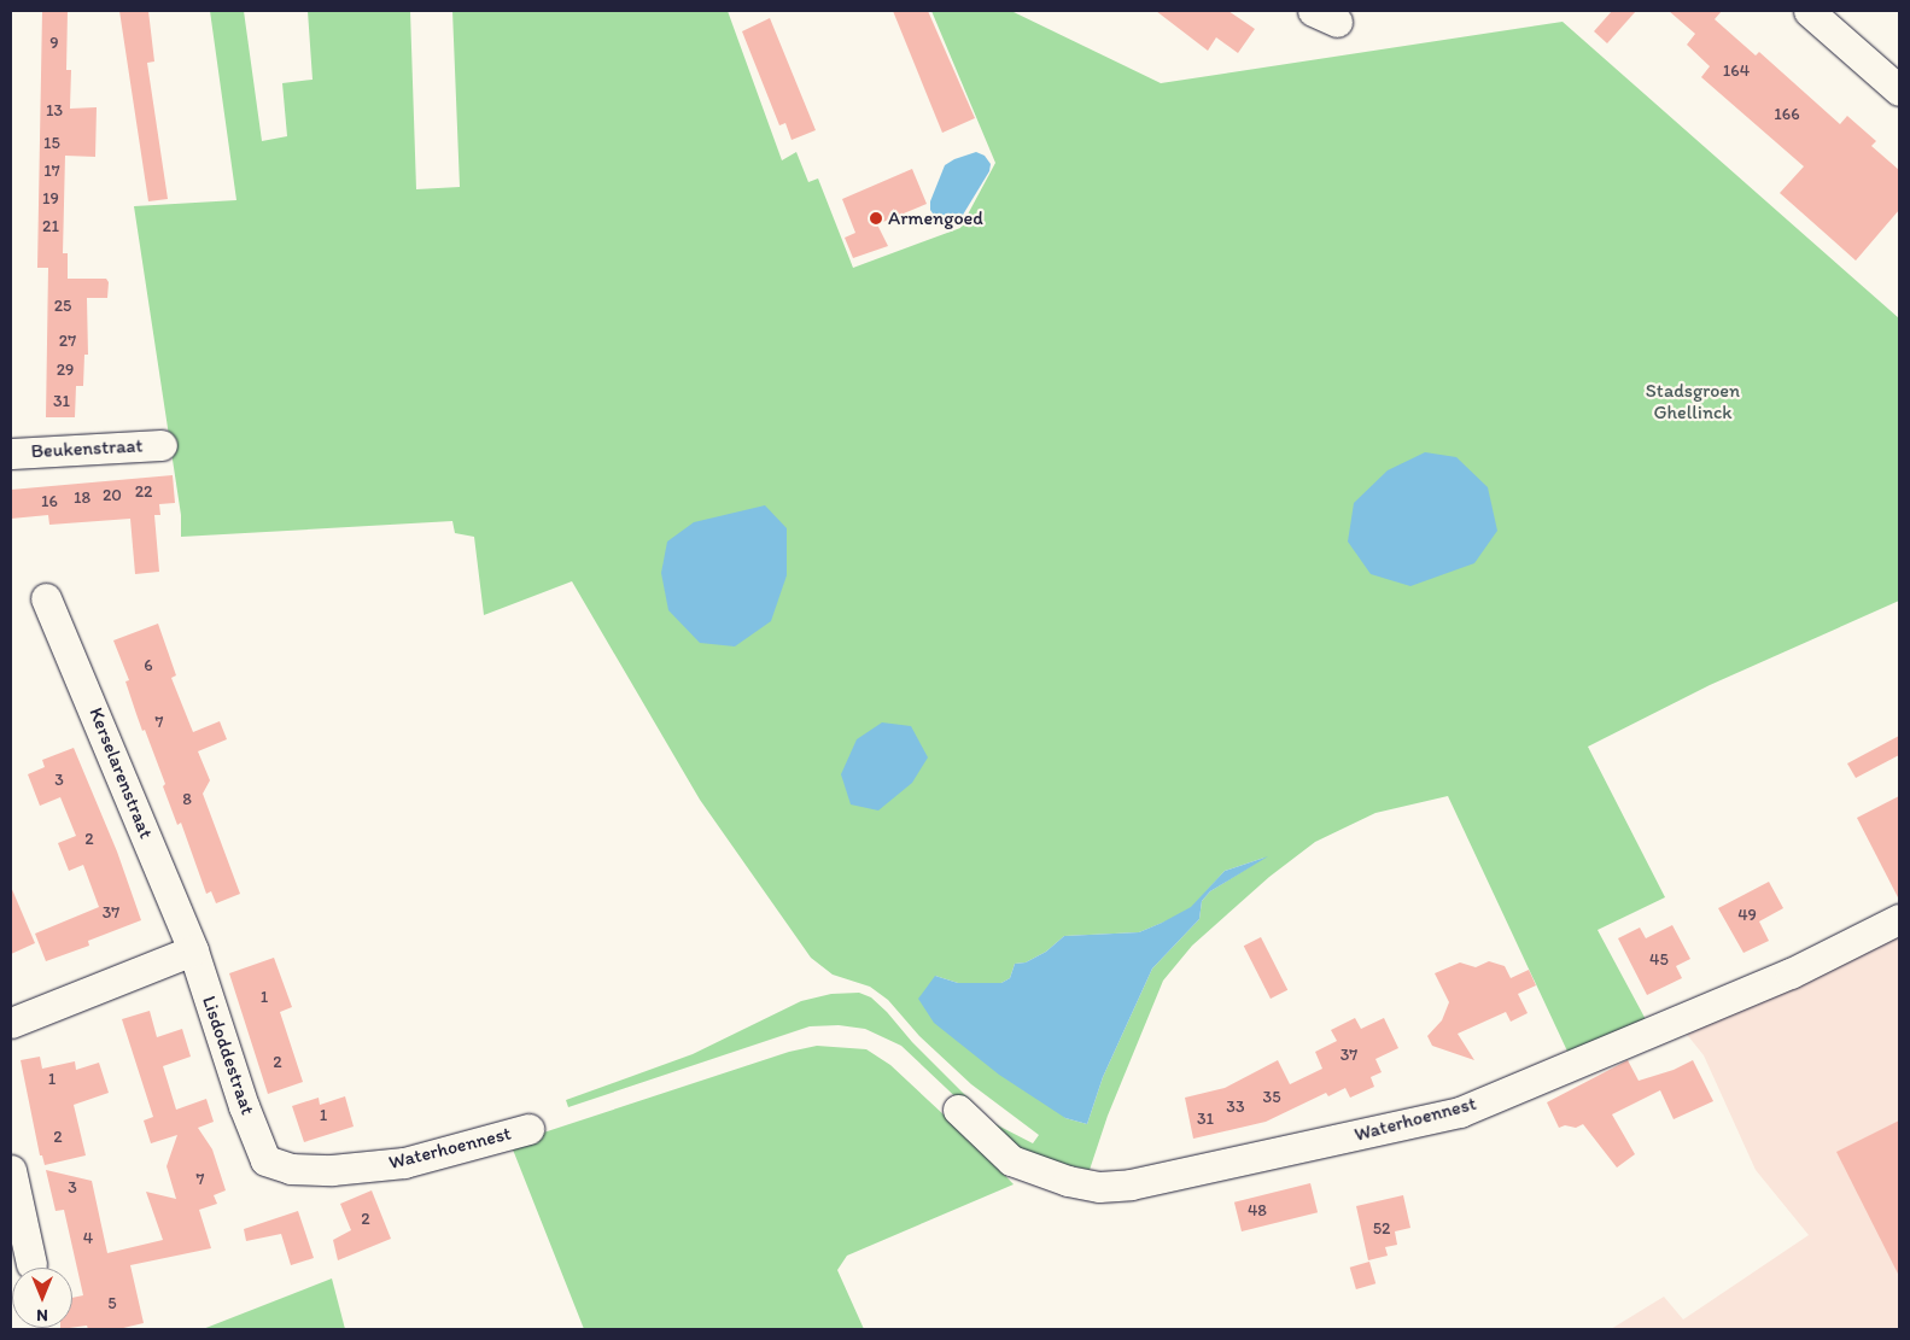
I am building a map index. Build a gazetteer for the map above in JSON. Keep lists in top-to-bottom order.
{
  "streets": {
    "street": [
      "Beukenstraat",
      "Kerselarenstraat",
      "Lisdoddestraat",
      "Waterhoennest"
    ]
  },
  "crossings": [
    ["Kerselarenstraat", "Lisdoddestraat"],
    ["Lisdoddestraat", "Waterhoennest"]
  ],
  "parks": ["Stadsgroen Ghellinck"],
  "places": ["Armengoed"],
  "house_numbers": [
    "9",
    "164",
    "13",
    "166",
    "15",
    "17",
    "19",
    "21",
    "25",
    "27",
    "29",
    "31",
    "22",
    "20",
    "18",
    "16",
    "6",
    "7",
    "3",
    "8",
    "2",
    "37",
    "49",
    "45",
    "1",
    "37",
    "2",
    "1",
    "35",
    "33",
    "1",
    "31",
    "2",
    "7",
    "3",
    "48",
    "2",
    "52",
    "4",
    "5"
  ],
  "north": "bottom"
}
